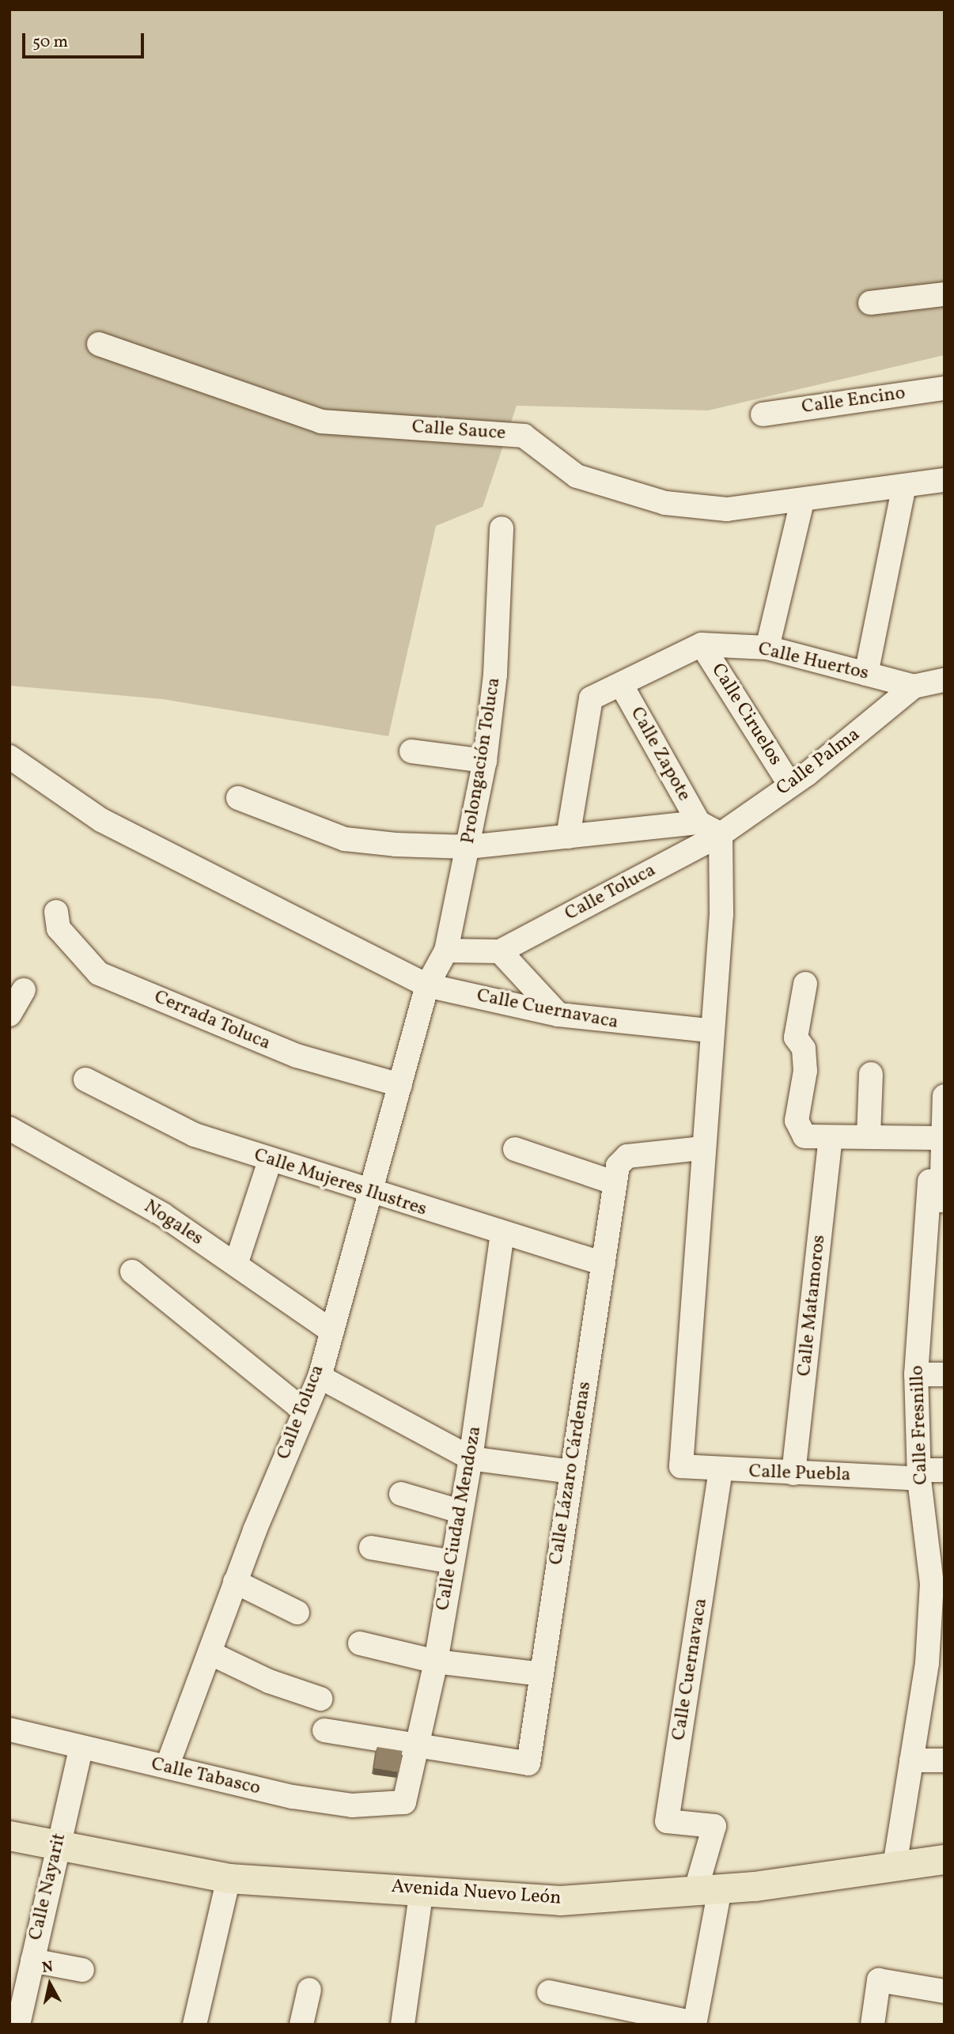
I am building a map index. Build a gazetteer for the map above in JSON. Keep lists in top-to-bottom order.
{
  "streets": {
    "main road": ["Avenida Nuevo León"],
    "street": [
      "Calle Encino",
      "Calle Sauce",
      "Calle Huertos",
      "Calle Ciruelos",
      "Calle Zapote",
      "Prolongación Toluca",
      "Calle Palma",
      "Calle Toluca",
      "Calle Cuernavaca",
      "Cerrada Toluca",
      "Calle Mujeres Ilustres",
      "Nogales",
      "Calle Matamoros",
      "Calle Fresnillo",
      "Calle Lázaro Cárdenas",
      "Calle Puebla",
      "Calle Ciudad Mendoza",
      "Calle Tabasco",
      "Calle Nayarit"
    ]
  },
  "crossings": [
    ["Calle Huertos", "Calle Ciruelos"],
    ["Calle Huertos", "Calle Palma"],
    ["Calle Ciruelos", "Calle Palma"],
    ["Prolongación Toluca", "Calle Toluca"],
    ["Prolongación Toluca", "Calle Cuernavaca"],
    ["Calle Palma", "Calle Toluca"],
    ["Calle Toluca", "Calle Cuernavaca"],
    ["Calle Toluca", "Cerrada Toluca"],
    ["Calle Toluca", "Calle Mujeres Ilustres"],
    ["Calle Toluca", "Nogales"],
    ["Calle Toluca", "Calle Tabasco"],
    ["Calle Cuernavaca", "Calle Puebla"],
    ["Calle Cuernavaca", "Avenida Nuevo León"],
    ["Calle Mujeres Ilustres", "Calle Lázaro Cárdenas"],
    ["Calle Mujeres Ilustres", "Calle Ciudad Mendoza"],
    ["Calle Matamoros", "Calle Puebla"],
    ["Calle Fresnillo", "Calle Puebla"],
    ["Calle Fresnillo", "Avenida Nuevo León"],
    ["Calle Lázaro Cárdenas", "Calle Puebla"],
    ["Calle Lázaro Cárdenas", "Calle Ciudad Mendoza"],
    ["Calle Ciudad Mendoza", "Calle Tabasco"],
    ["Calle Tabasco", "Calle Nayarit"],
    ["Calle Nayarit", "Avenida Nuevo León"]
  ],
  "scale_bar": "50 m",
  "north": "top"
}
